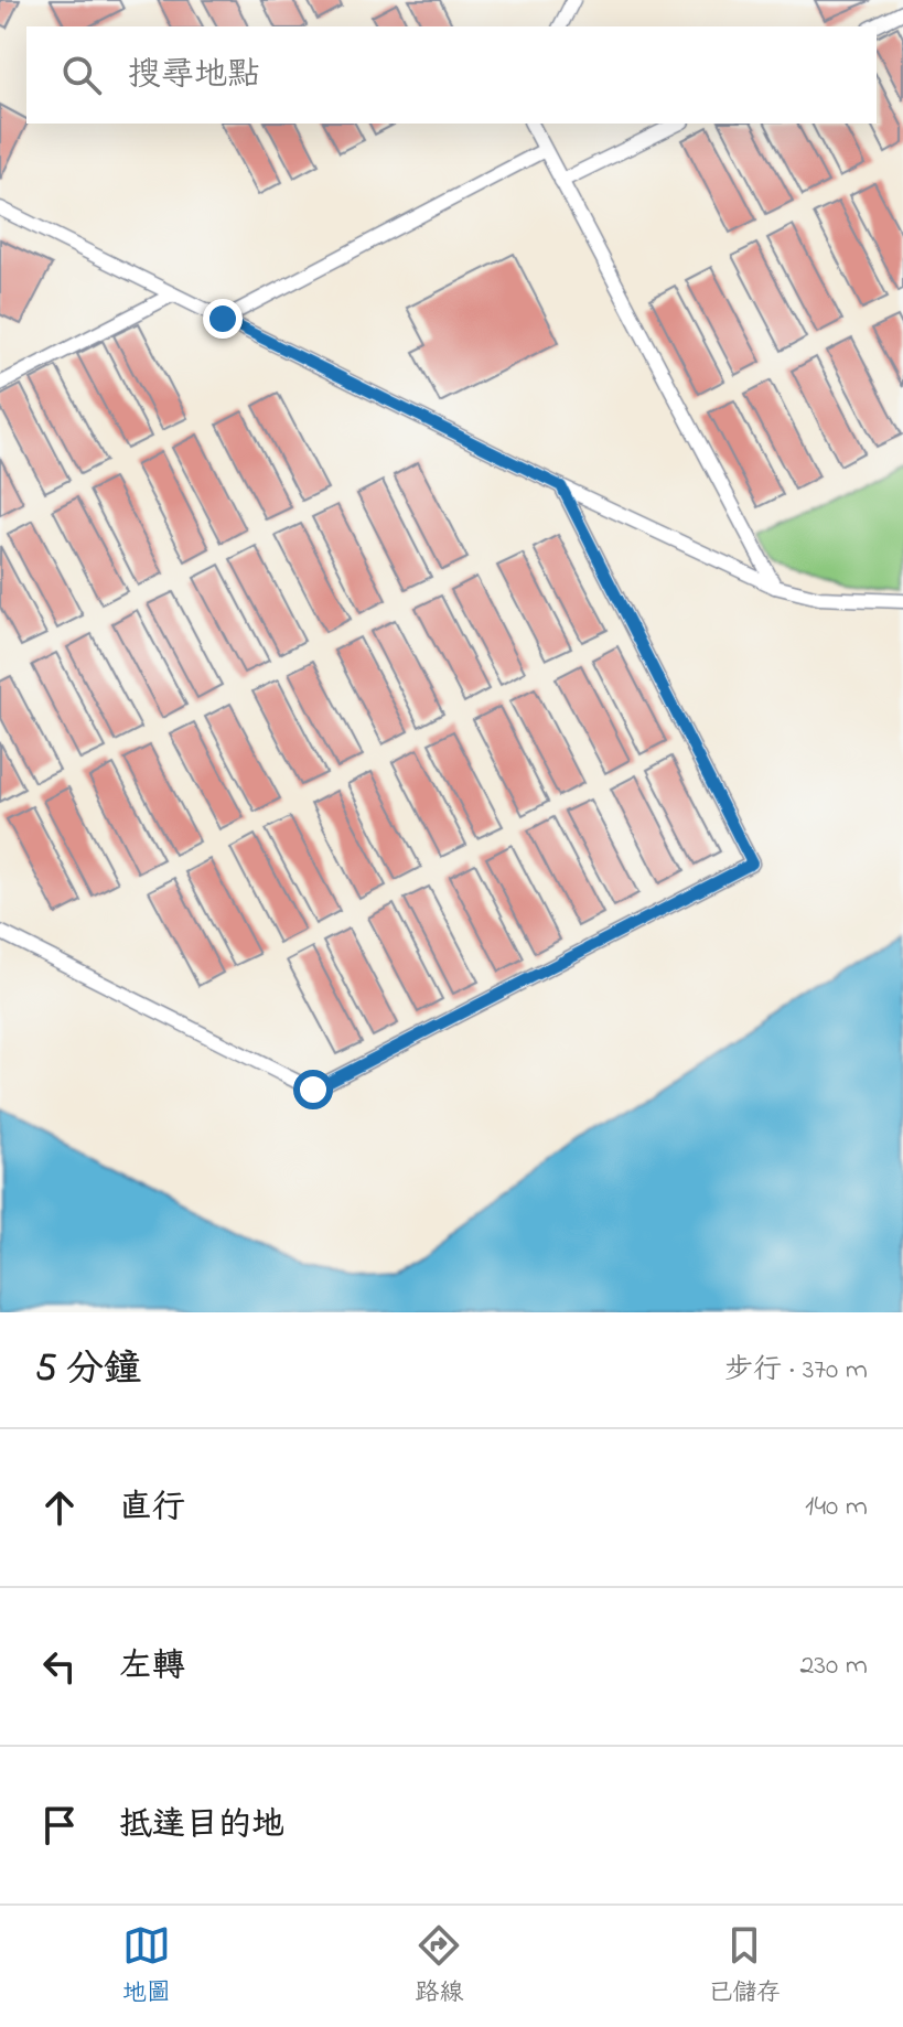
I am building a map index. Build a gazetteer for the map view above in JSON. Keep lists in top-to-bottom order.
{
  "page": {
    "search": "搜尋地點",
    "heading": ["5 分鐘", "步行 · 370 m"],
    "list": [
      ["直行", "140 m"],
      ["左轉", "230 m"],
      "抵達目的地"
    ],
    "nav": ["地圖", "路線", "已儲存"]
  }
}
